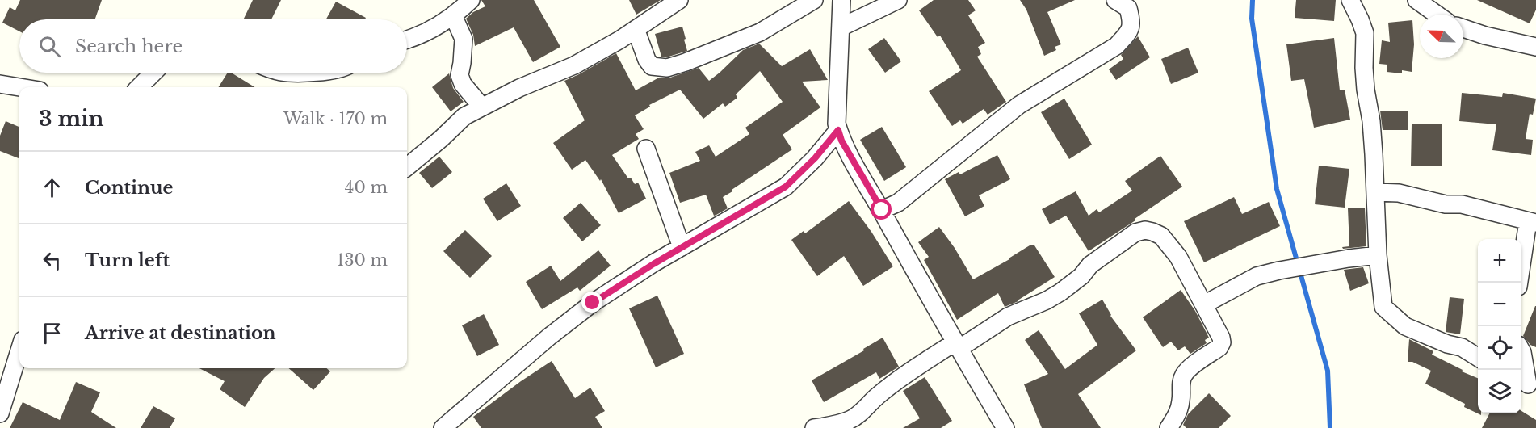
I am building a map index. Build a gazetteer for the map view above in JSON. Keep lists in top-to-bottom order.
{
  "north": "top left",
  "page": {
    "search": "Search here",
    "heading": ["3 min", "Walk · 170 m"],
    "list": [
      ["Continue", "40 m"],
      ["Turn left", "130 m"],
      "Arrive at destination"
    ],
    "map_buttons": ["+", "−"]
  }
}
